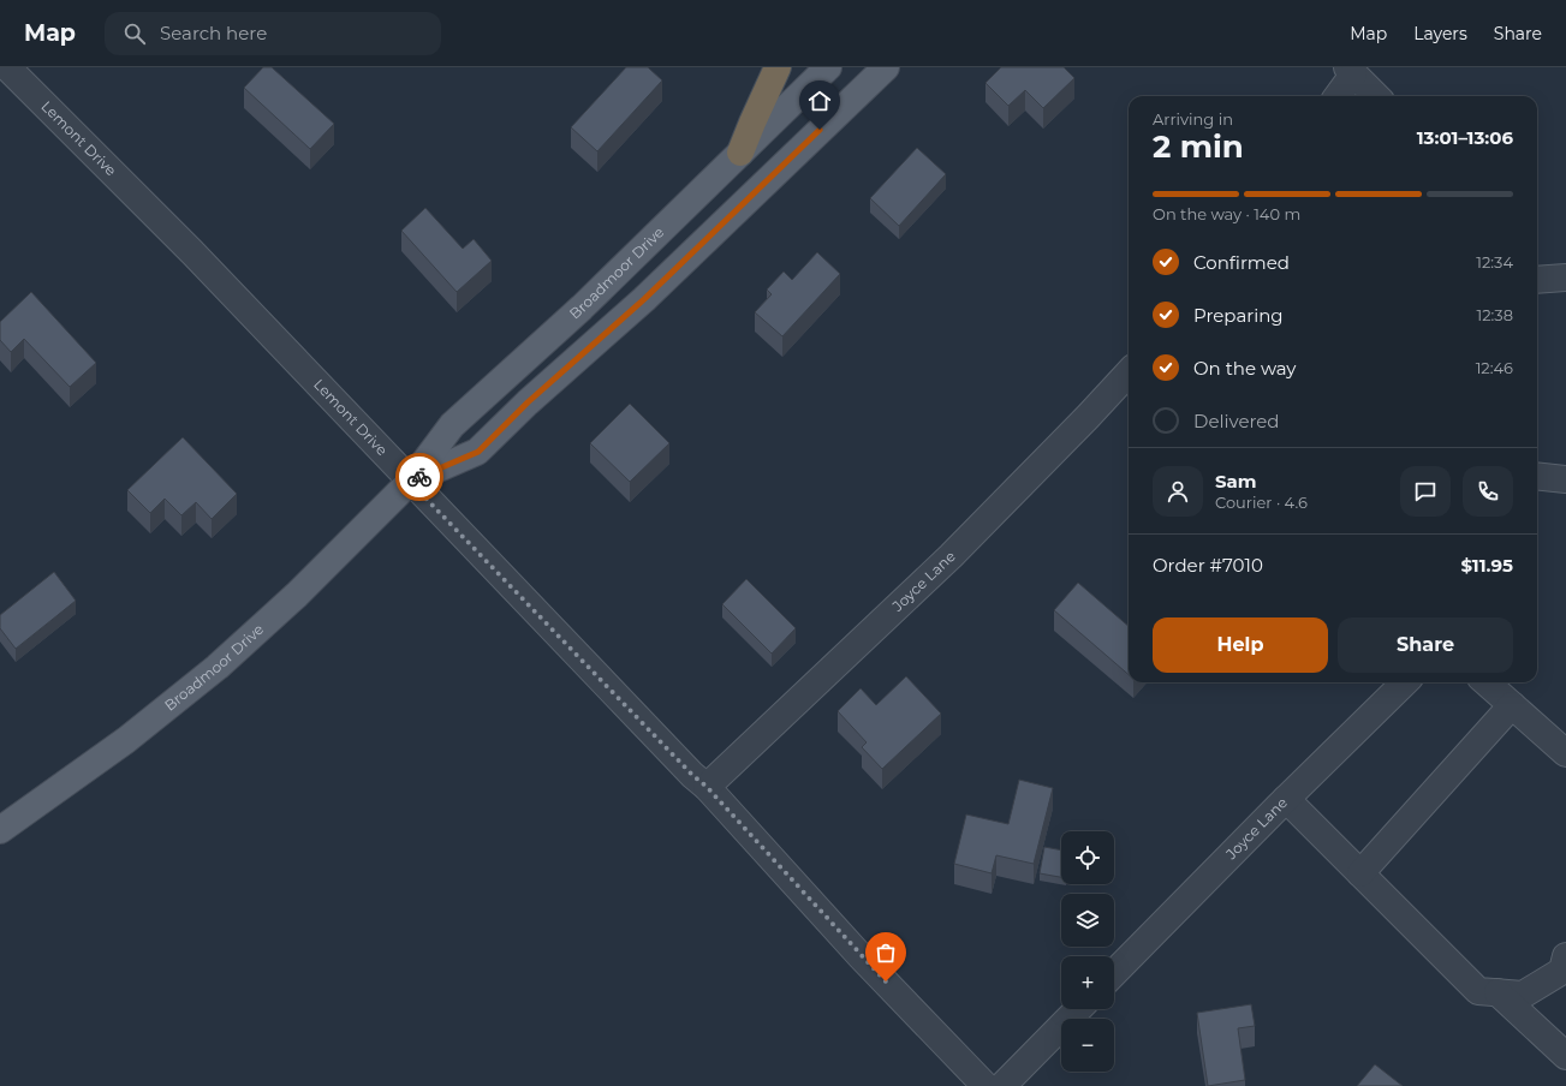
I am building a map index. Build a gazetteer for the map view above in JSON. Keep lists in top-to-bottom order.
{
  "streets": {
    "main road": ["Broadmoor Drive"],
    "street": ["Lemont Drive", "Joyce Lane"]
  },
  "crossings": [
    ["Lemont Drive", "Broadmoor Drive"],
    ["Lemont Drive", "Joyce Lane"]
  ],
  "page": {
    "header": "Map",
    "search": "Search here",
    "nav": ["Map", "Layers", "Share"],
    "heading": ["2 min", "Arriving in", "13:01–13:06"],
    "panel": [
      "Sam",
      "Courier · 4.6",
      "Order #7010",
      "$11.95"
    ],
    "bar": "On the way · 140 m",
    "list": [
      ["Confirmed", "12:34"],
      ["Preparing", "12:38"],
      ["On the way", "12:46"],
      "Delivered"
    ],
    "buttons": ["Help", "Share"],
    "map_buttons": ["+", "−"]
  }
}
